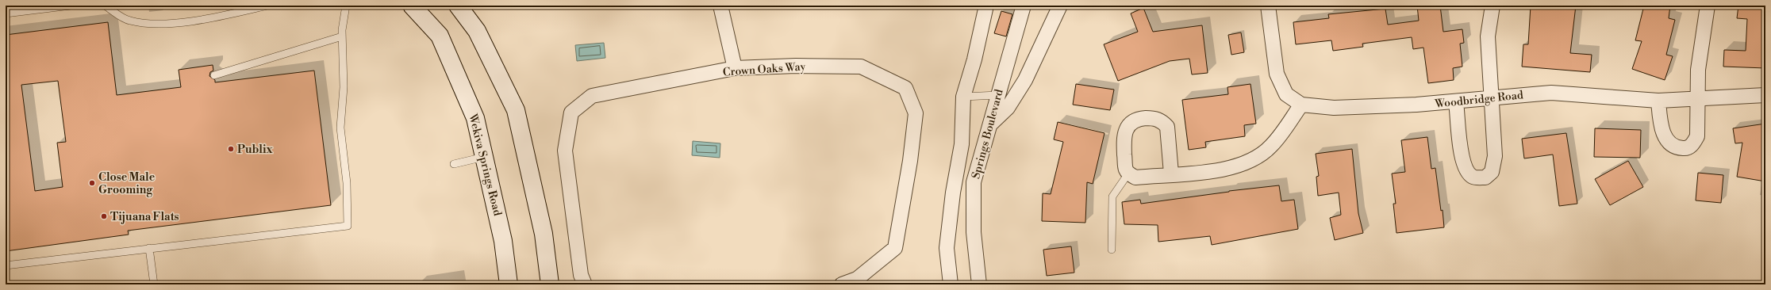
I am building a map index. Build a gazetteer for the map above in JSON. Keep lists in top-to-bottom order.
{
  "streets": {
    "main road": ["Wekiva Springs Road"],
    "street": ["Crown Oaks Way", "Woodbridge Road", "Springs Boulevard"]
  },
  "places": ["Publix", "Close Male Grooming", "Tijuana Flats"]
}
